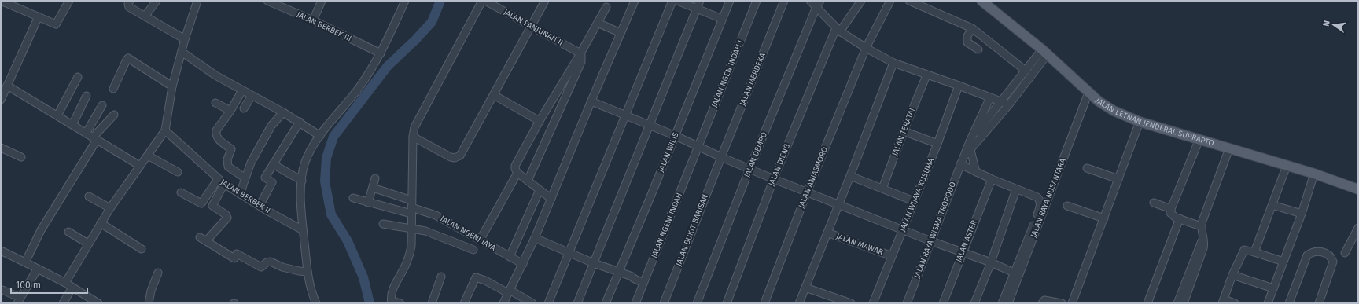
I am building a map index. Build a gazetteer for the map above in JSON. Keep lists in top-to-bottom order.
{
  "streets": {
    "main road": ["JALAN LETNAN JENDERAL SUPRAPTO"],
    "street": [
      "JALAN BERBEK III",
      "JALAN PANJUNAN II",
      "JALAN NGEN INDAH I",
      "JALAN MERDEKA",
      "JALAN TERATAI",
      "JALAN WILIS",
      "JALAN DEMPO",
      "JALAN DIENG",
      "JALAN ANJASMORO",
      "JALAN WIJAYA KUSUMA",
      "JALAN BERBEK II",
      "JALAN RAYA NUSANTARA",
      "JALAN NGENI INDAH",
      "JALAN BUKIT BARISAN",
      "JALAN RAYA WISMA TROPODO",
      "JALAN NGENI JAYA",
      "JALAN ASTER",
      "JALAN MAWAR"
    ]
  },
  "crossings": [
    ["JALAN NGEN INDAH I", "JALAN NGENI INDAH"],
    ["JALAN MERDEKA", "JALAN BUKIT BARISAN"],
    ["JALAN LETNAN JENDERAL SUPRAPTO", "JALAN RAYA NUSANTARA"],
    ["JALAN WIJAYA KUSUMA", "JALAN MAWAR"]
  ],
  "scale_bar": "100 m",
  "north": "left"
}
